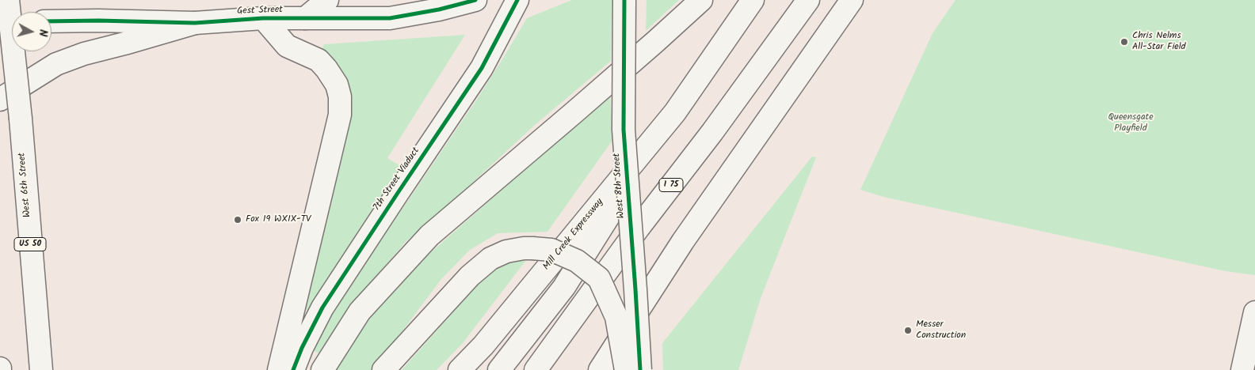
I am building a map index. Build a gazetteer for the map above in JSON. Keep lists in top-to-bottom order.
{
  "streets": {
    "main road": [
      "Gest Street",
      "7th Street Viaduct",
      "West 6th Street",
      "I 75",
      "West 8th Street",
      "Mill Creek Expressway",
      "US 50"
    ]
  },
  "parks": ["Queensgate Playfield"],
  "places": ["Chris Nelms All-Star Field", "Fox 19 WXIX-TV", "Messer Construction"],
  "north": "right"
}
